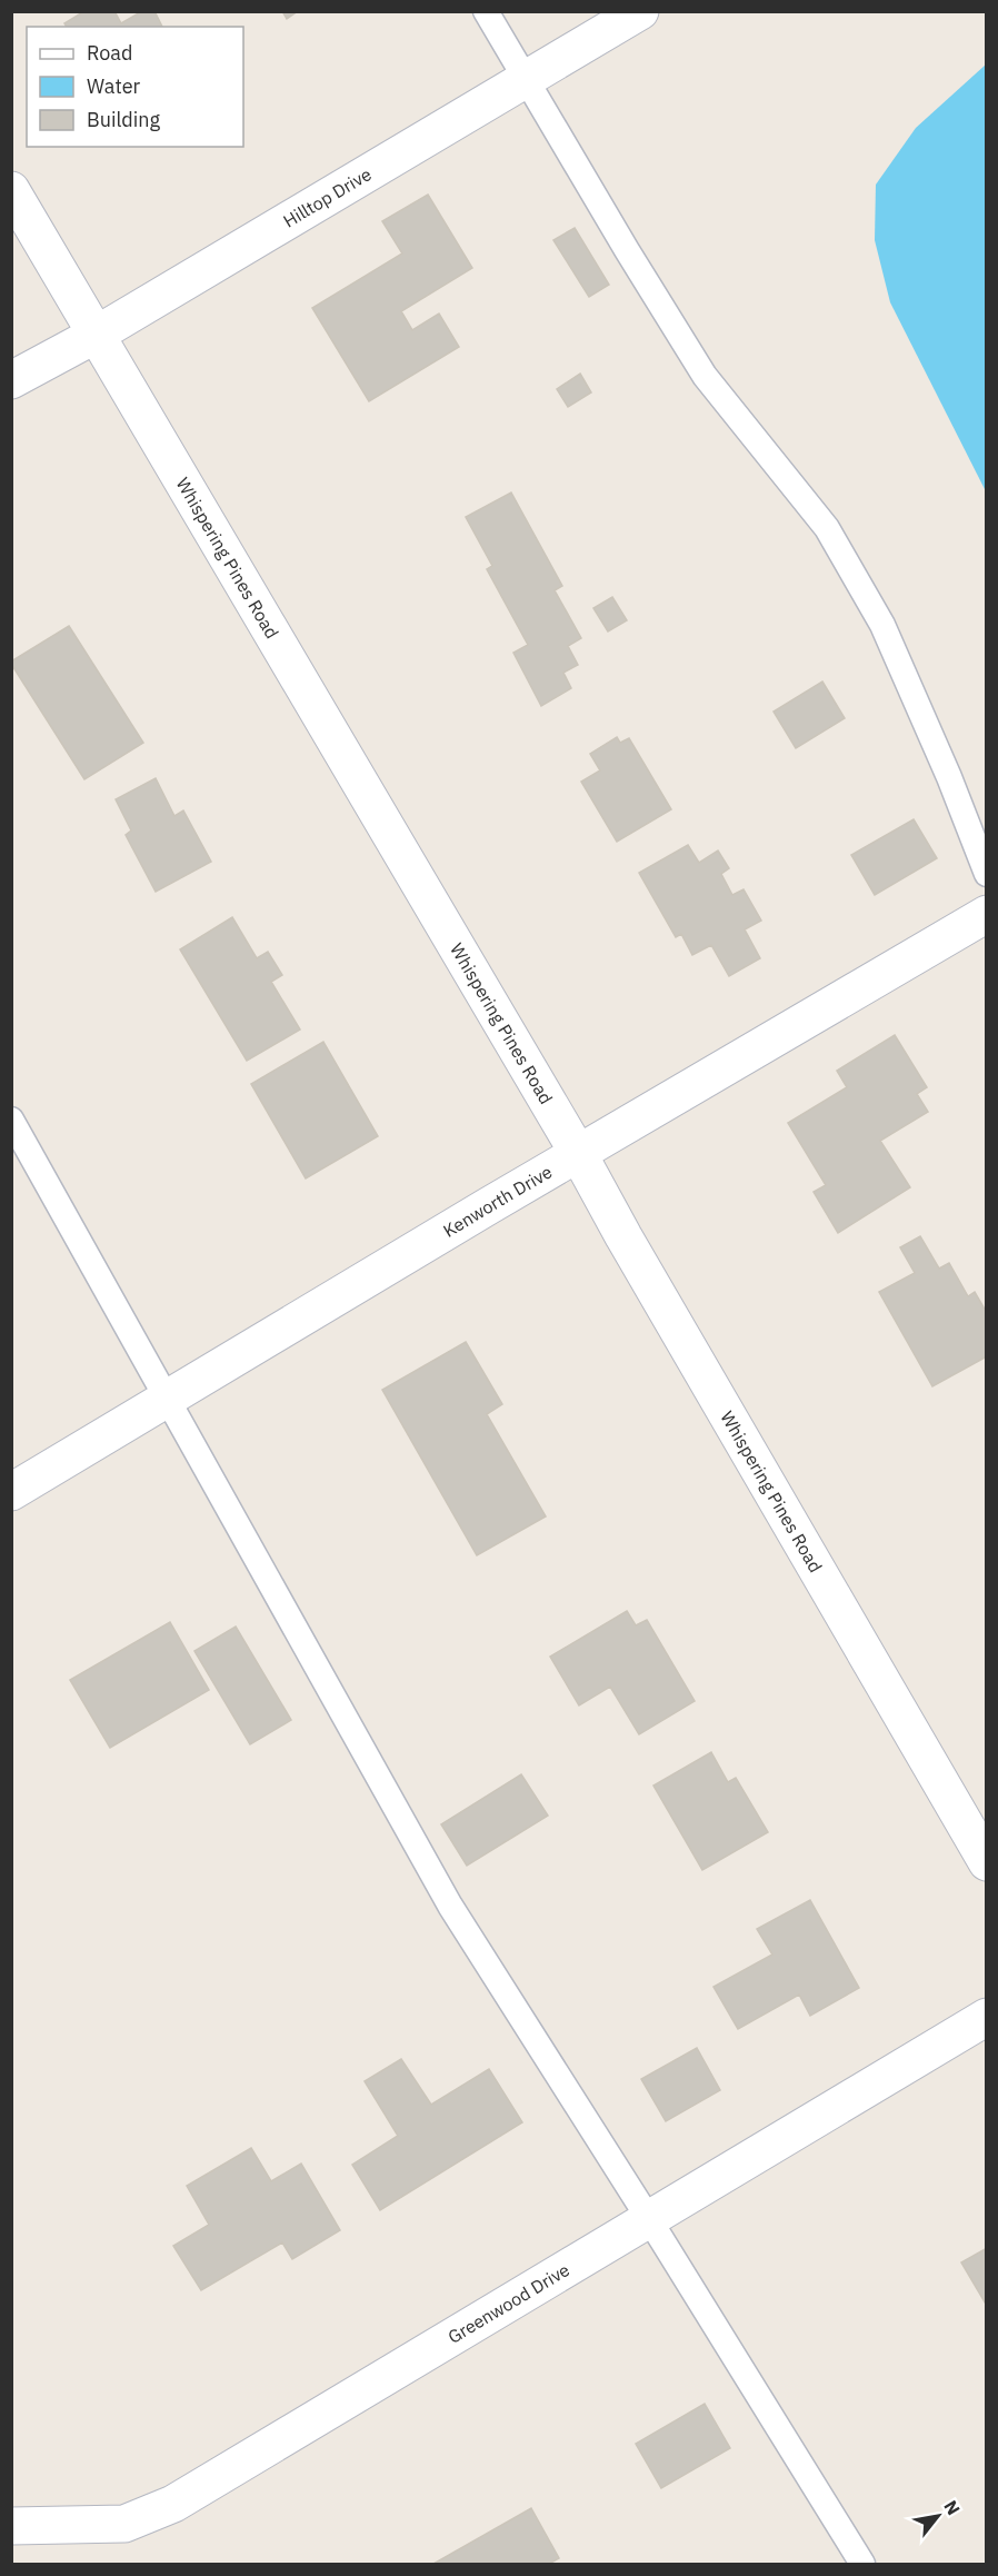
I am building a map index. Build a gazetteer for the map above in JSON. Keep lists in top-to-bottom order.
{
  "streets": {
    "street": [
      "Hilltop Drive",
      "Whispering Pines Road",
      "Kenworth Drive",
      "Greenwood Drive"
    ]
  },
  "crossings": [
    ["Hilltop Drive", "Whispering Pines Road"],
    ["Whispering Pines Road", "Kenworth Drive"]
  ],
  "legend": ["Road", "Water", "Building"],
  "north": "top right"
}
